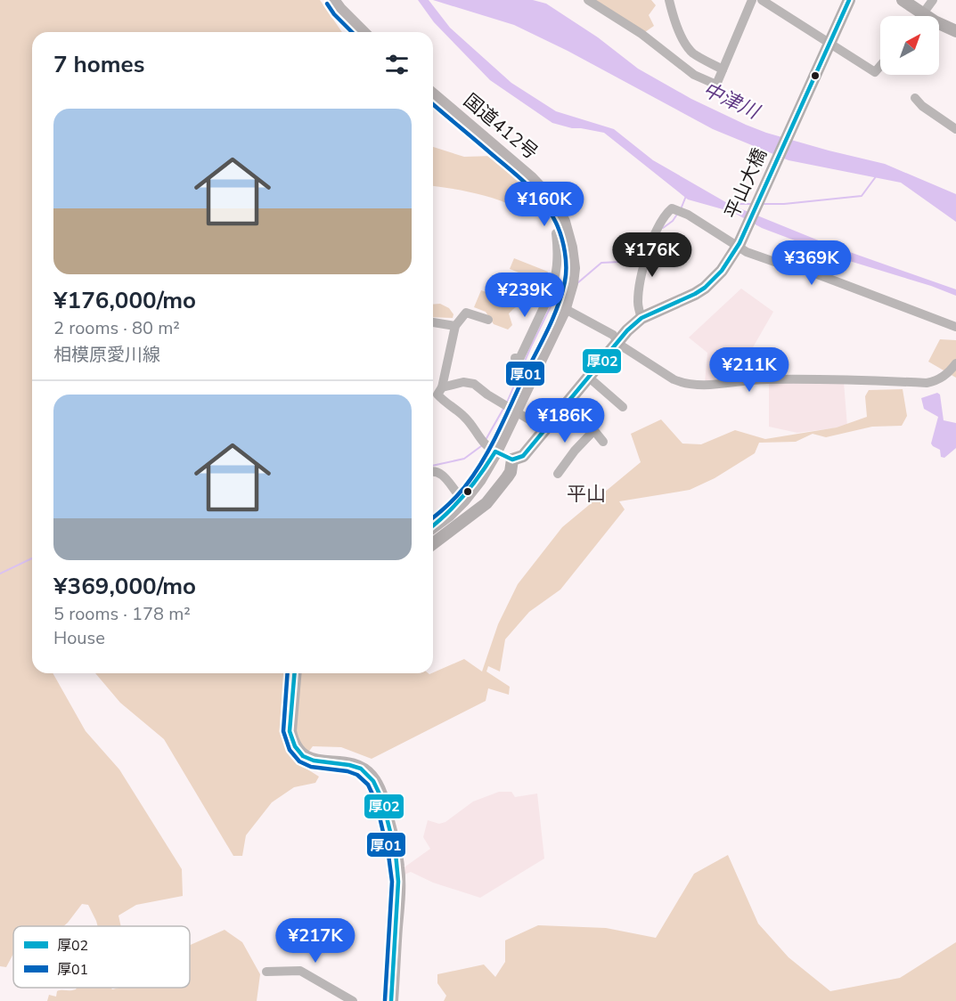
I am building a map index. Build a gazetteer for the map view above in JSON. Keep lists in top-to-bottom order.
{
  "streets": {
    "highway": ["国道412号"],
    "main road": ["平山大橋"]
  },
  "districts": ["平山"],
  "water": ["中津川"],
  "lines": ["transit line 厚02", "transit line 厚01"],
  "legend": ["厚02", "厚01"],
  "north": "top right",
  "page": {
    "heading": "7 homes",
    "list": [
      {
        "name": "¥176,000/mo",
        "note": "2 rooms · 80 m² · 相模原愛川線"
      },
      {
        "name": "¥369,000/mo",
        "note": "5 rooms · 178 m² · House"
      }
    ],
    "price": [
      "¥160K",
      "¥176K",
      "¥369K",
      "¥239K",
      "¥211K",
      "¥186K",
      "¥217K"
    ]
  }
}
